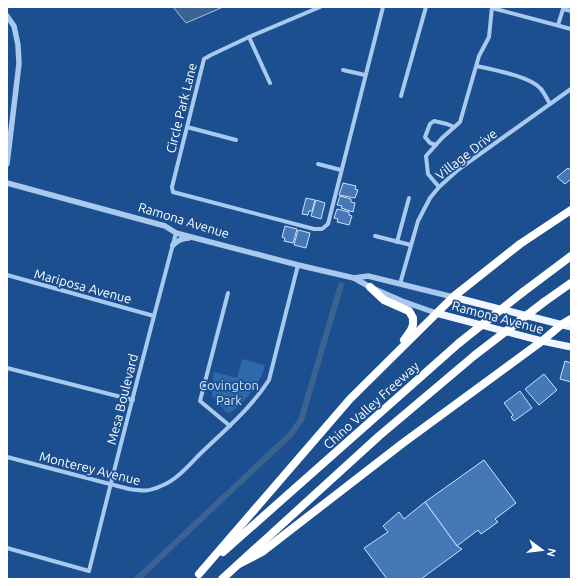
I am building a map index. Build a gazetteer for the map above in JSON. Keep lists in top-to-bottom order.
{
  "streets": {
    "highway": ["Chino Valley Freeway"],
    "main road": ["Ramona Avenue"],
    "street": [
      "Circle Park Lane",
      "Village Drive",
      "Mariposa Avenue",
      "Mesa Boulevard",
      "Monterey Avenue"
    ]
  },
  "crossings": [
    ["Village Drive", "Ramona Avenue"],
    ["Ramona Avenue", "Mesa Boulevard"],
    ["Ramona Avenue", "Monterey Avenue"],
    ["Mariposa Avenue", "Mesa Boulevard"],
    ["Mesa Boulevard", "Monterey Avenue"]
  ],
  "parks": ["Covington Park"],
  "north": "right"
}
